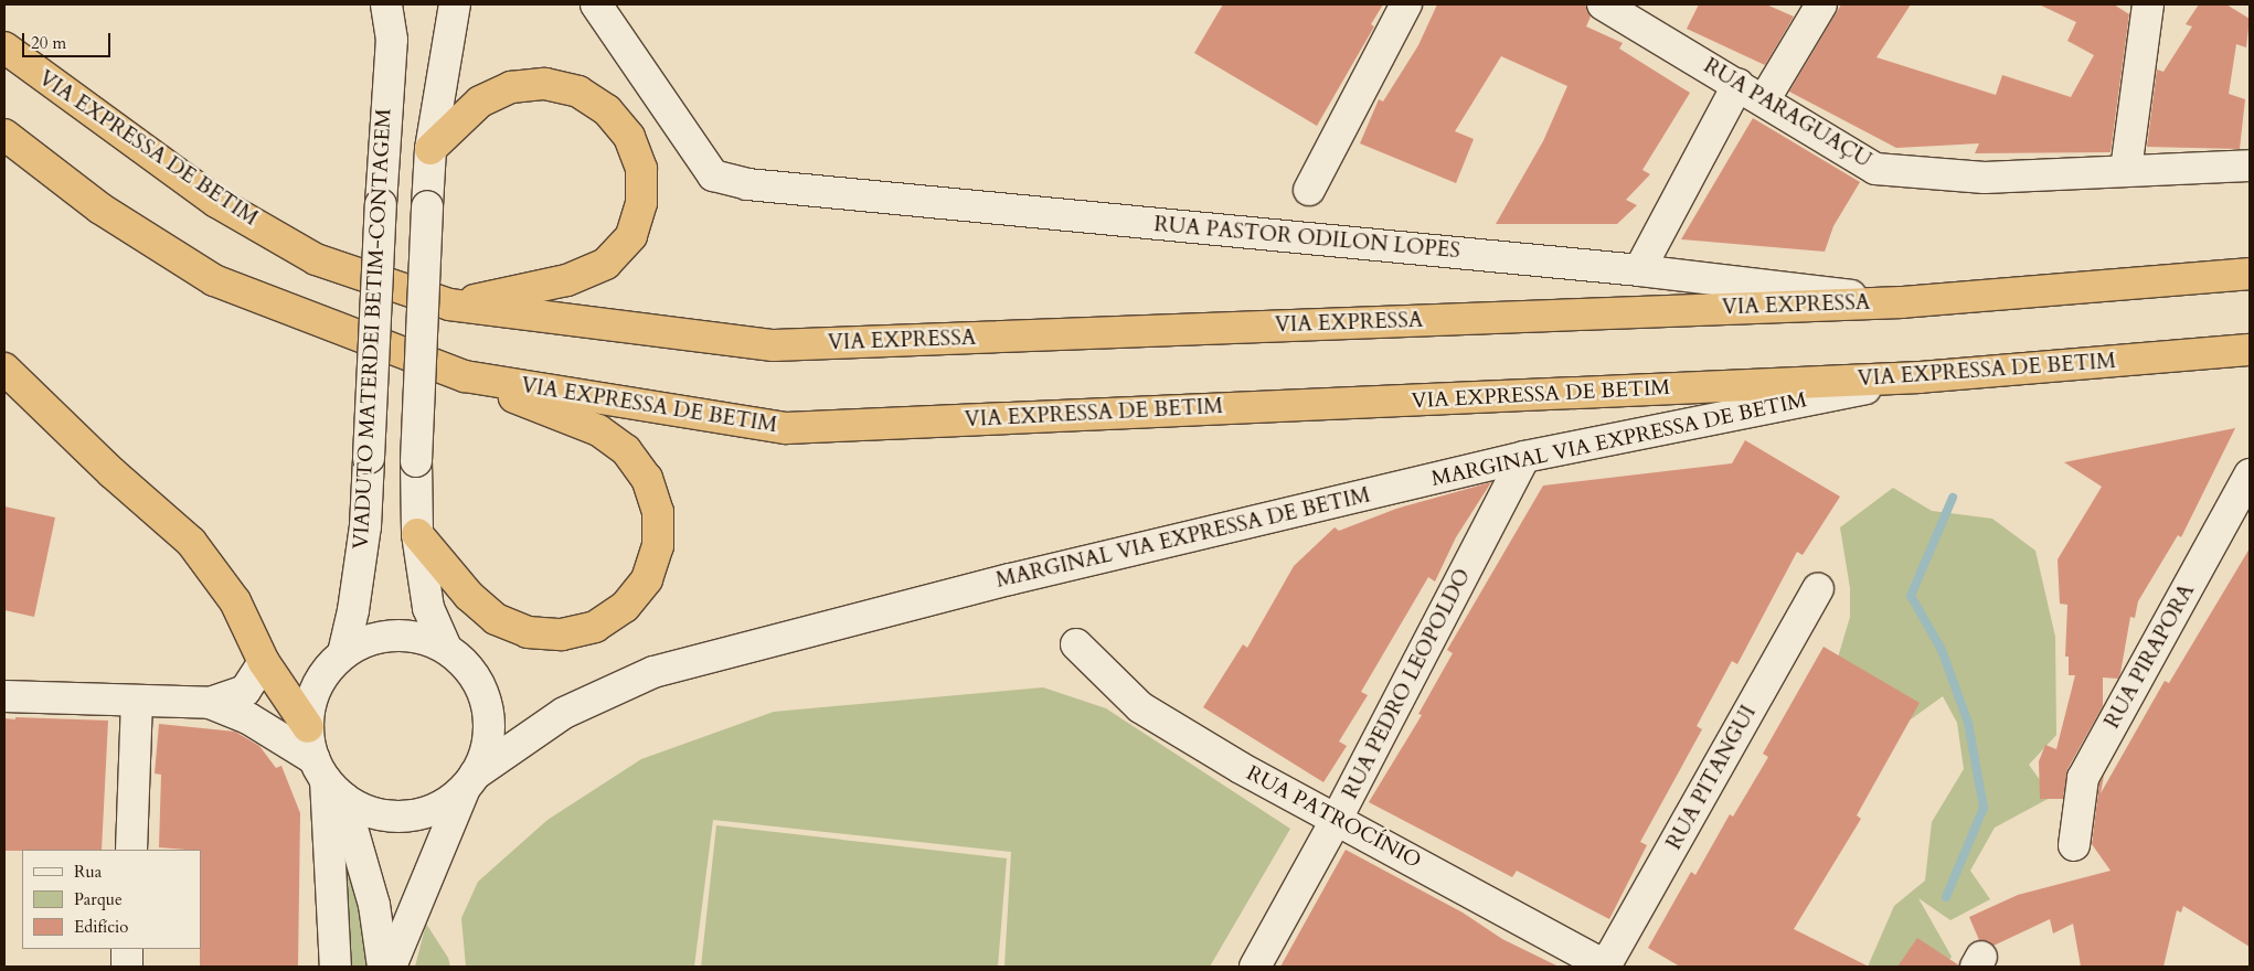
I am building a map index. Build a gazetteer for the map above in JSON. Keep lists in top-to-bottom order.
{
  "streets": {
    "highway": ["VIA EXPRESSA DE BETIM", "VIA EXPRESSA"],
    "street": [
      "RUA PARAGUAÇU",
      "RUA PASTOR ODILON LOPES",
      "VIADUTO MATERDEI BETIM-CONTAGEM",
      "MARGINAL VIA EXPRESSA DE BETIM",
      "RUA PIRAPORA",
      "RUA PEDRO LEOPOLDO",
      "RUA PITANGUI",
      "RUA PATROCÍNIO"
    ]
  },
  "crossings": [
    ["VIA EXPRESSA DE BETIM", "VIA EXPRESSA"],
    ["VIA EXPRESSA DE BETIM", "MARGINAL VIA EXPRESSA DE BETIM"],
    ["RUA PASTOR ODILON LOPES", "VIA EXPRESSA"],
    ["VIADUTO MATERDEI BETIM-CONTAGEM", "MARGINAL VIA EXPRESSA DE BETIM"],
    ["MARGINAL VIA EXPRESSA DE BETIM", "RUA PEDRO LEOPOLDO"],
    ["RUA PEDRO LEOPOLDO", "RUA PATROCÍNIO"],
    ["RUA PITANGUI", "RUA PATROCÍNIO"]
  ],
  "legend": ["Rua", "Parque", "Edifício"],
  "scale_bar": "20 m"
}
